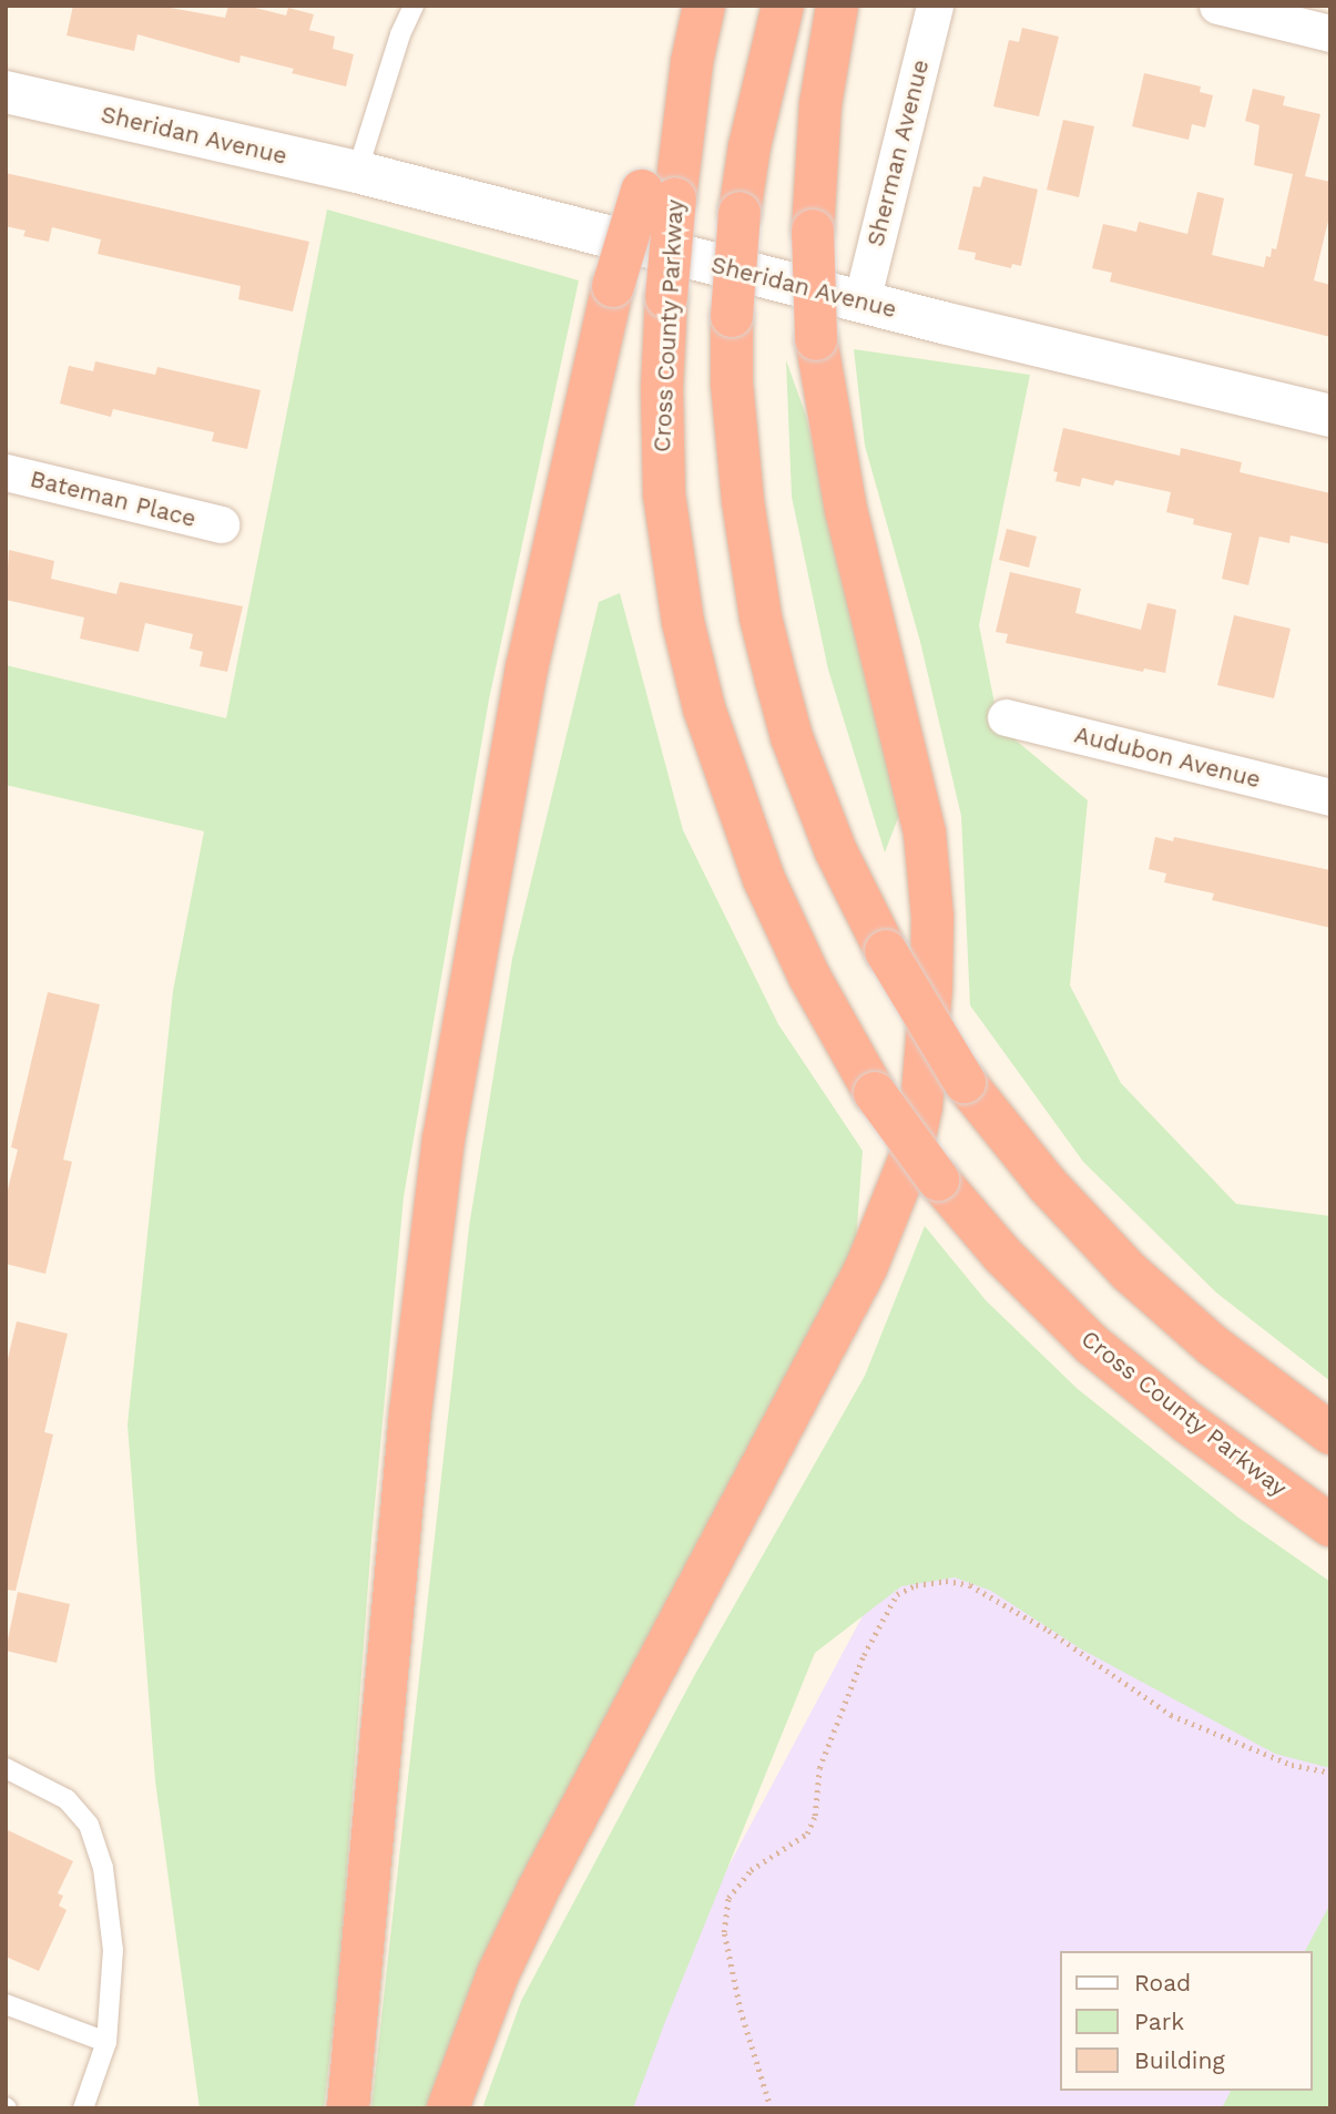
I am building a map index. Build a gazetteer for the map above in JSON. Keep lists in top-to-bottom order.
{
  "streets": {
    "highway": ["Cross County Parkway"],
    "street": [
      "Sheridan Avenue",
      "Sherman Avenue",
      "Bateman Place",
      "Audubon Avenue"
    ]
  },
  "crossings": [
    ["Sheridan Avenue", "Sherman Avenue"]
  ],
  "legend": ["Road", "Park", "Building"]
}
